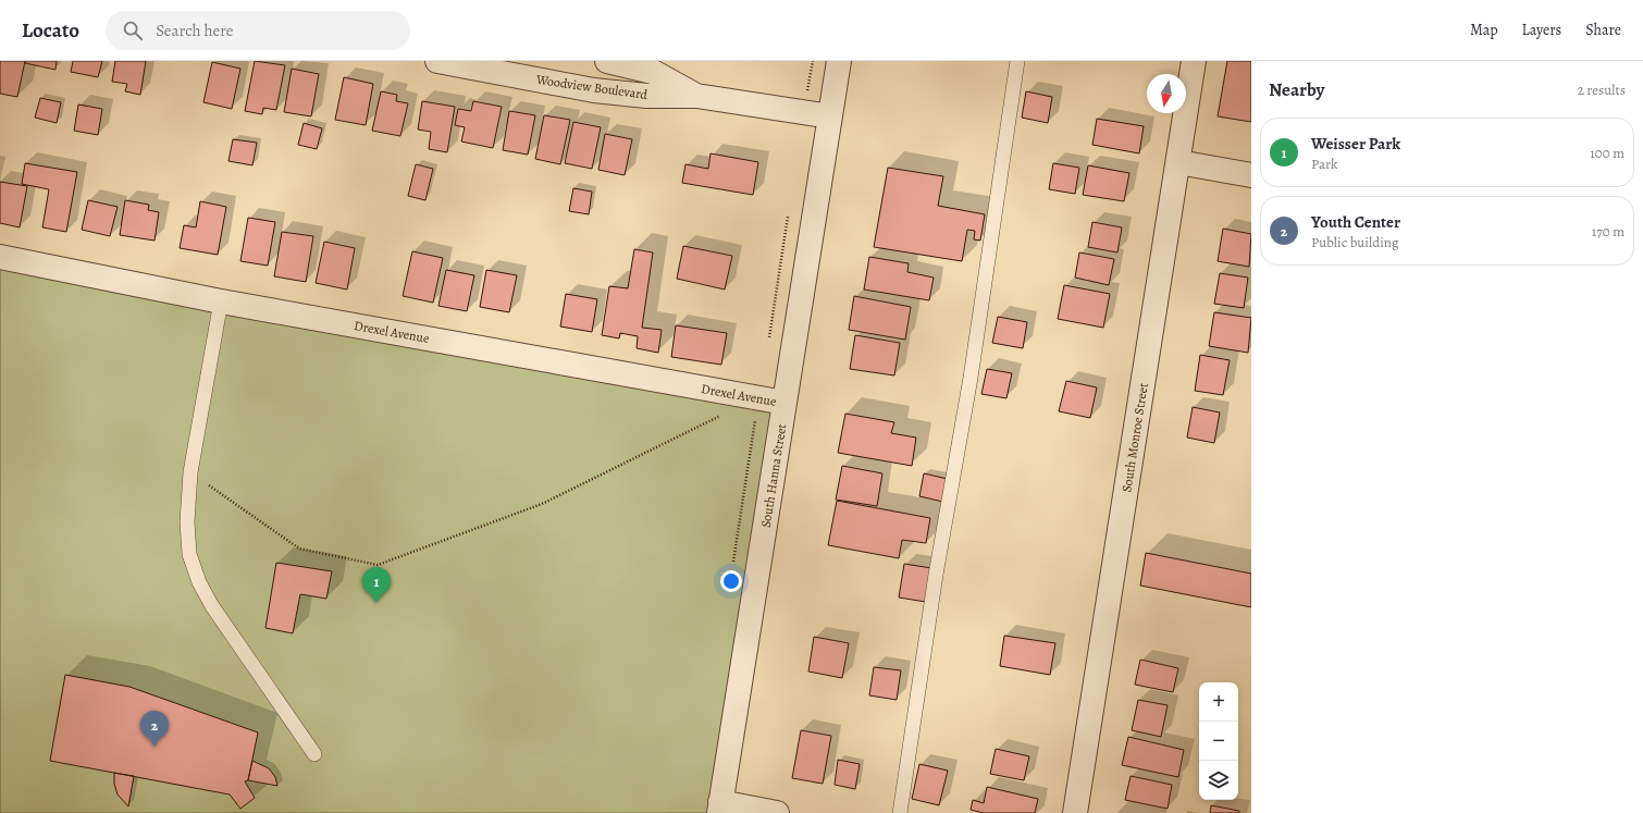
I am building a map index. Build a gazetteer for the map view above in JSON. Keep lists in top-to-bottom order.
{
  "streets": {
    "street": [
      "Woodview Boulevard",
      "Drexel Avenue",
      "South Monroe Street",
      "South Hanna Street"
    ]
  },
  "crossings": [
    ["Woodview Boulevard", "South Hanna Street"],
    ["Drexel Avenue", "South Hanna Street"]
  ],
  "north": "bottom",
  "page": {
    "header": "Locato",
    "search": "Search here",
    "nav": ["Map", "Layers", "Share"],
    "heading": ["Nearby", "2 results"],
    "list": [
      {
        "mark": "1",
        "name": "Weisser Park",
        "note": "Park",
        "value": "100 m"
      },
      {
        "mark": "2",
        "name": "Youth Center",
        "note": "Public building",
        "value": "170 m"
      }
    ],
    "pins": ["1", "2"],
    "map_buttons": ["+", "−"]
  }
}
